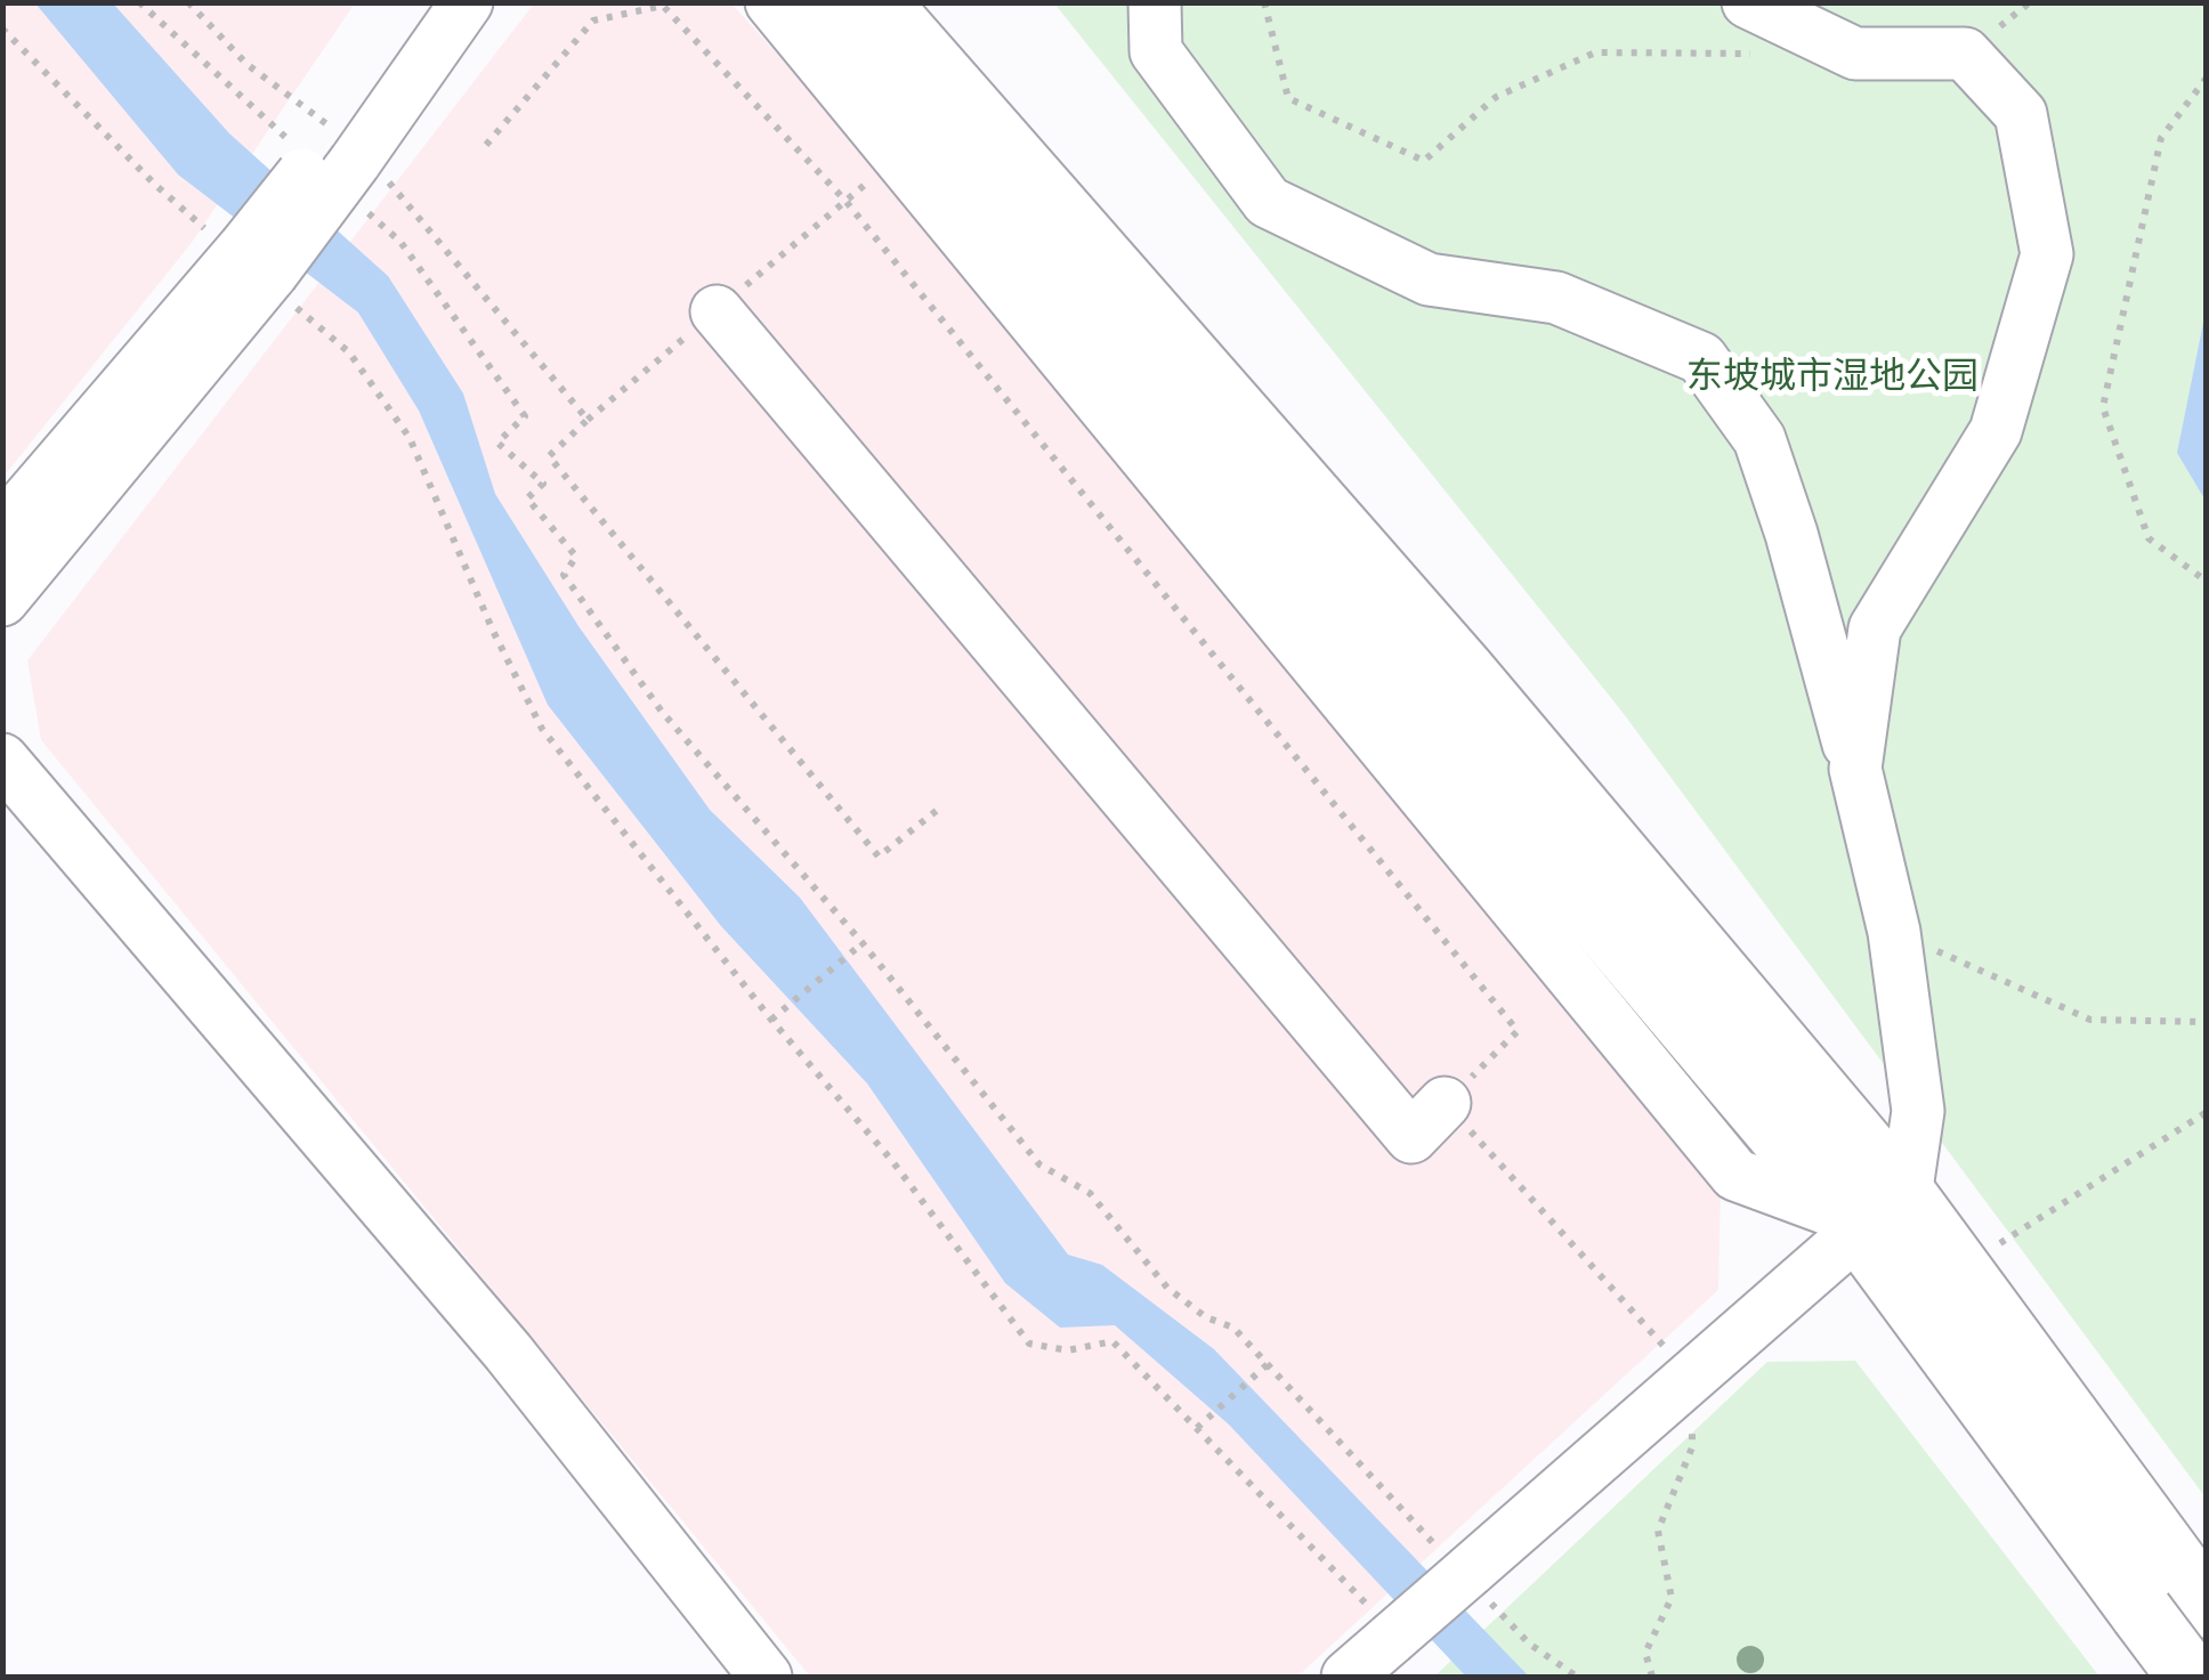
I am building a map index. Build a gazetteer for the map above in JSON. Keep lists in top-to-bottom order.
{
  "parks": ["东坡城市湿地公园"]
}
